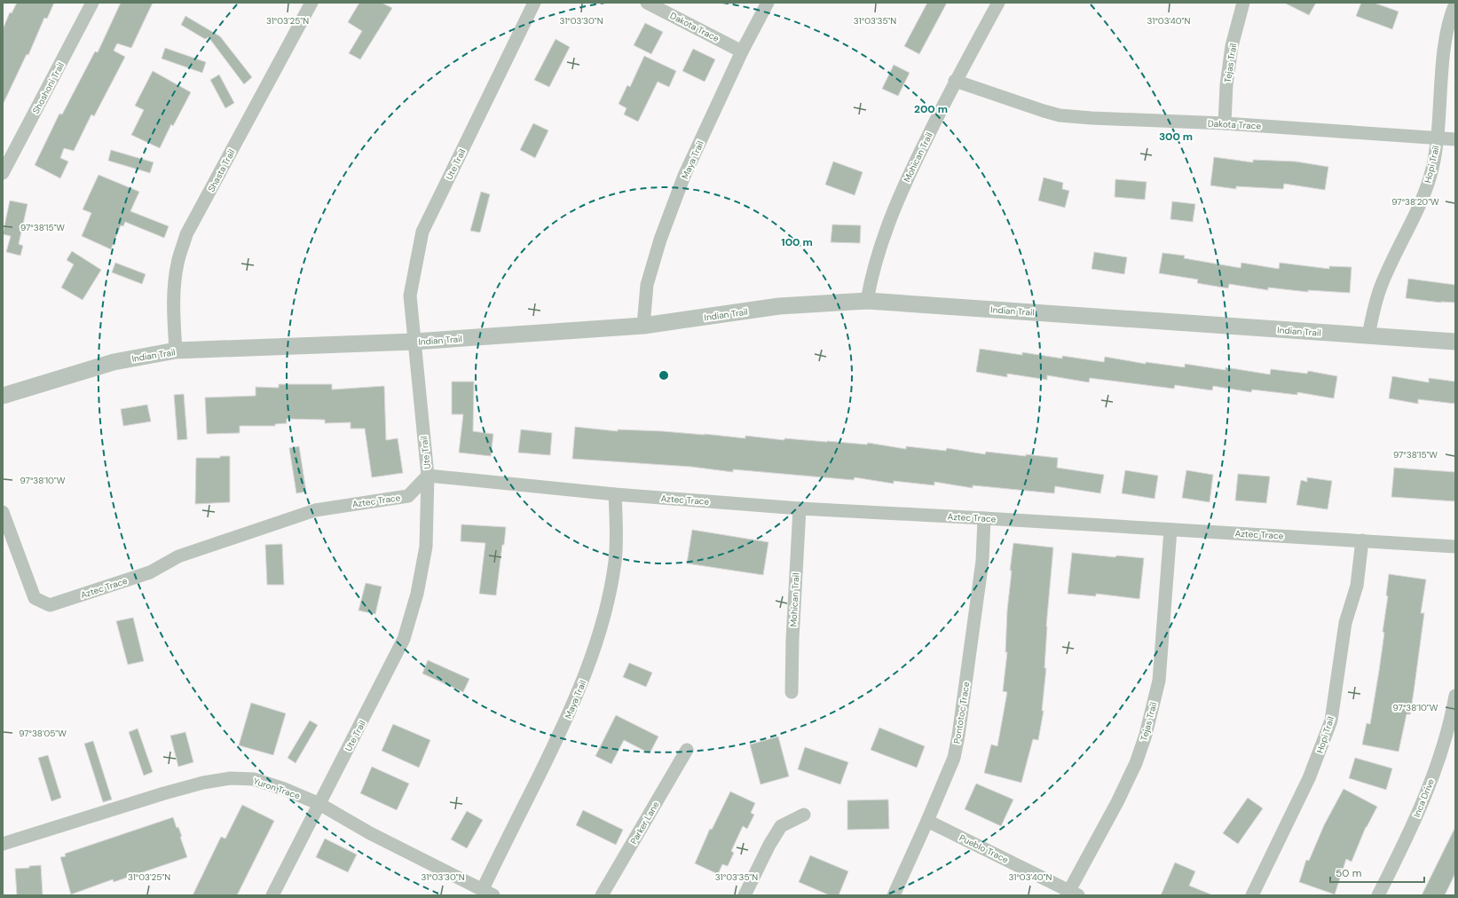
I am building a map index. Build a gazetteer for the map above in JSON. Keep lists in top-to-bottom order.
{
  "streets": {
    "street": [
      "Dakota Trace",
      "Tejas Trail",
      "Shoshoni Trail",
      "Mohican Trail",
      "Maya Trail",
      "Ute Trail",
      "Hopi Trail",
      "Shasta Trail",
      "Indian Trail",
      "Aztec Trace",
      "Pontotoc Trace",
      "Yuron Trace",
      "Inca Drive",
      "Parker Lane",
      "Pueblo Trace"
    ]
  },
  "crossings": [
    ["Dakota Trace", "Tejas Trail"],
    ["Dakota Trace", "Mohican Trail"],
    ["Dakota Trace", "Maya Trail"],
    ["Dakota Trace", "Hopi Trail"],
    ["Tejas Trail", "Aztec Trace"],
    ["Tejas Trail", "Pueblo Trace"],
    ["Mohican Trail", "Indian Trail"],
    ["Mohican Trail", "Aztec Trace"],
    ["Maya Trail", "Indian Trail"],
    ["Maya Trail", "Aztec Trace"],
    ["Maya Trail", "Yuron Trace"],
    ["Ute Trail", "Indian Trail"],
    ["Ute Trail", "Aztec Trace"],
    ["Ute Trail", "Yuron Trace"],
    ["Hopi Trail", "Indian Trail"],
    ["Hopi Trail", "Aztec Trace"],
    ["Shasta Trail", "Indian Trail"],
    ["Aztec Trace", "Pontotoc Trace"],
    ["Pontotoc Trace", "Pueblo Trace"]
  ],
  "scale_bar": "50 m",
  "coordinates": [
    "31°03'25\"N",
    "31°03'30\"N",
    "31°03'35\"N",
    "31°03'40\"N",
    "97°38'20\"W",
    "97°38'15\"W",
    "97°38'10\"W",
    "97°38'05\"W"
  ],
  "rings": ["200 m", "300 m", "100 m"]
}
